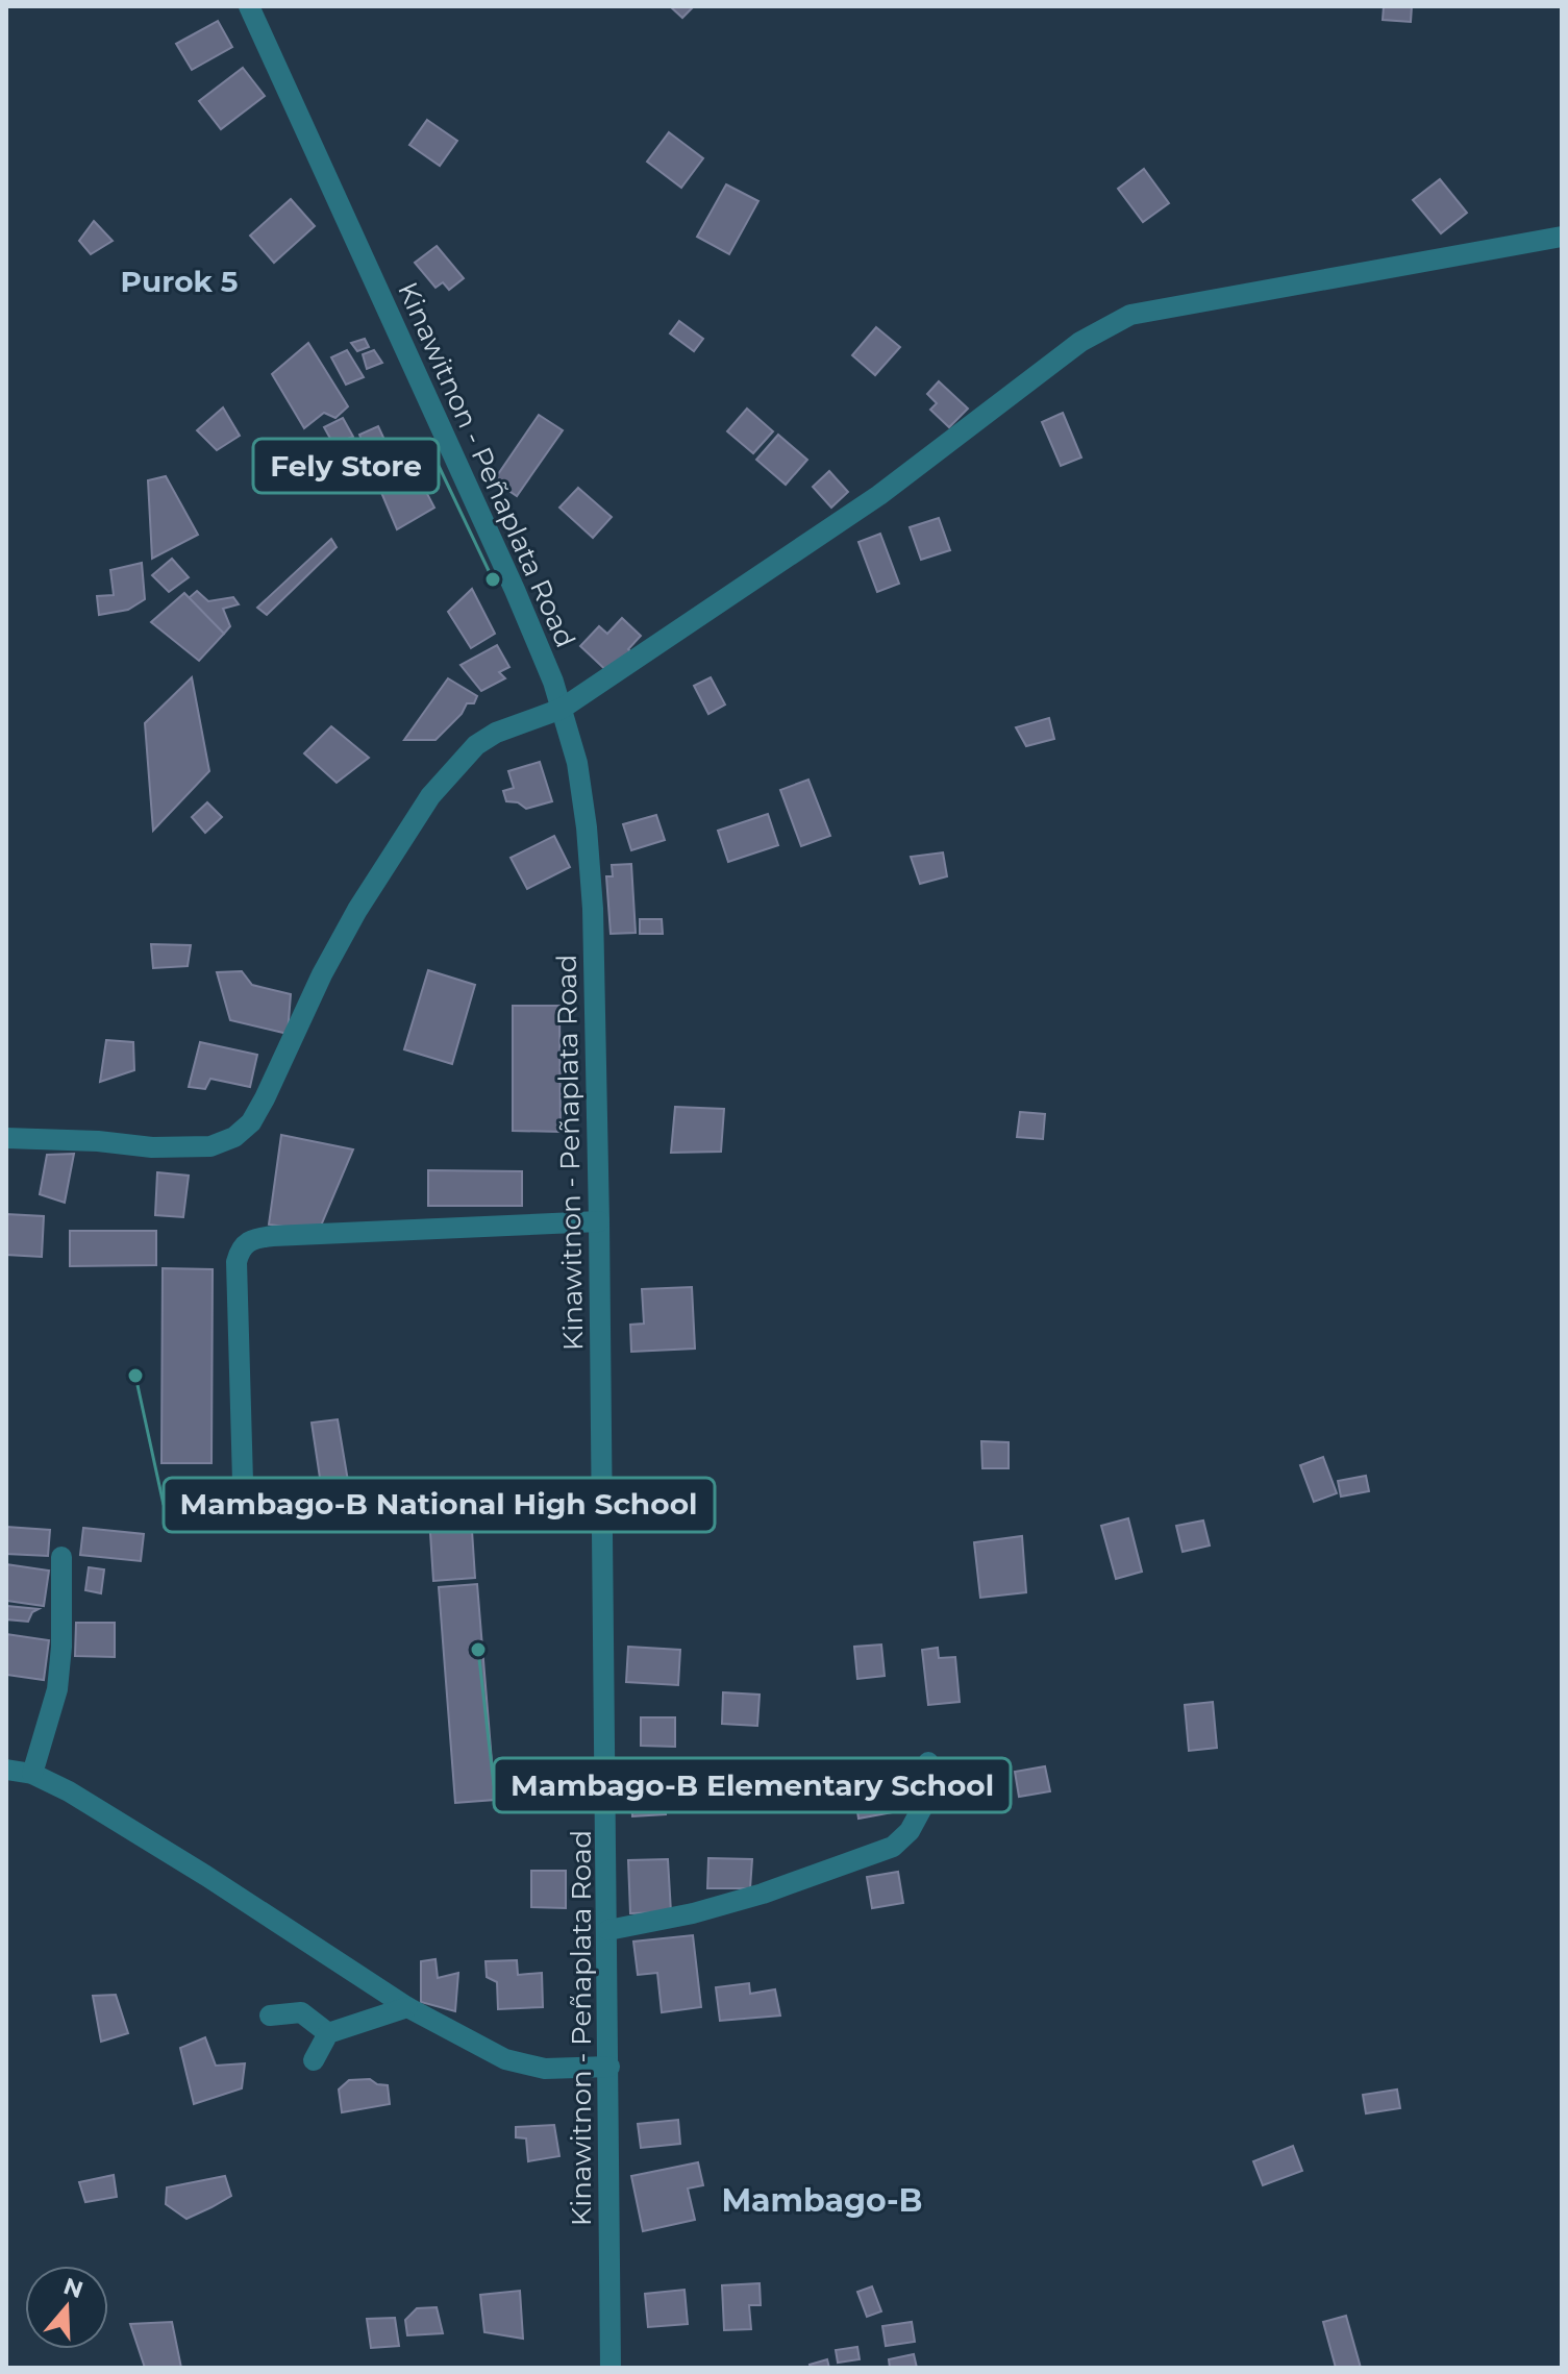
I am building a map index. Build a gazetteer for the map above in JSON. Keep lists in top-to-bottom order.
{
  "streets": {
    "street": ["Kinawitnon - Peñaplata Road"]
  },
  "districts": ["Purok 5", "Mambago-B"],
  "places": ["Fely Store", "Mambago-B National High School", "Mambago-B Elementary School"],
  "north": "top"
}
